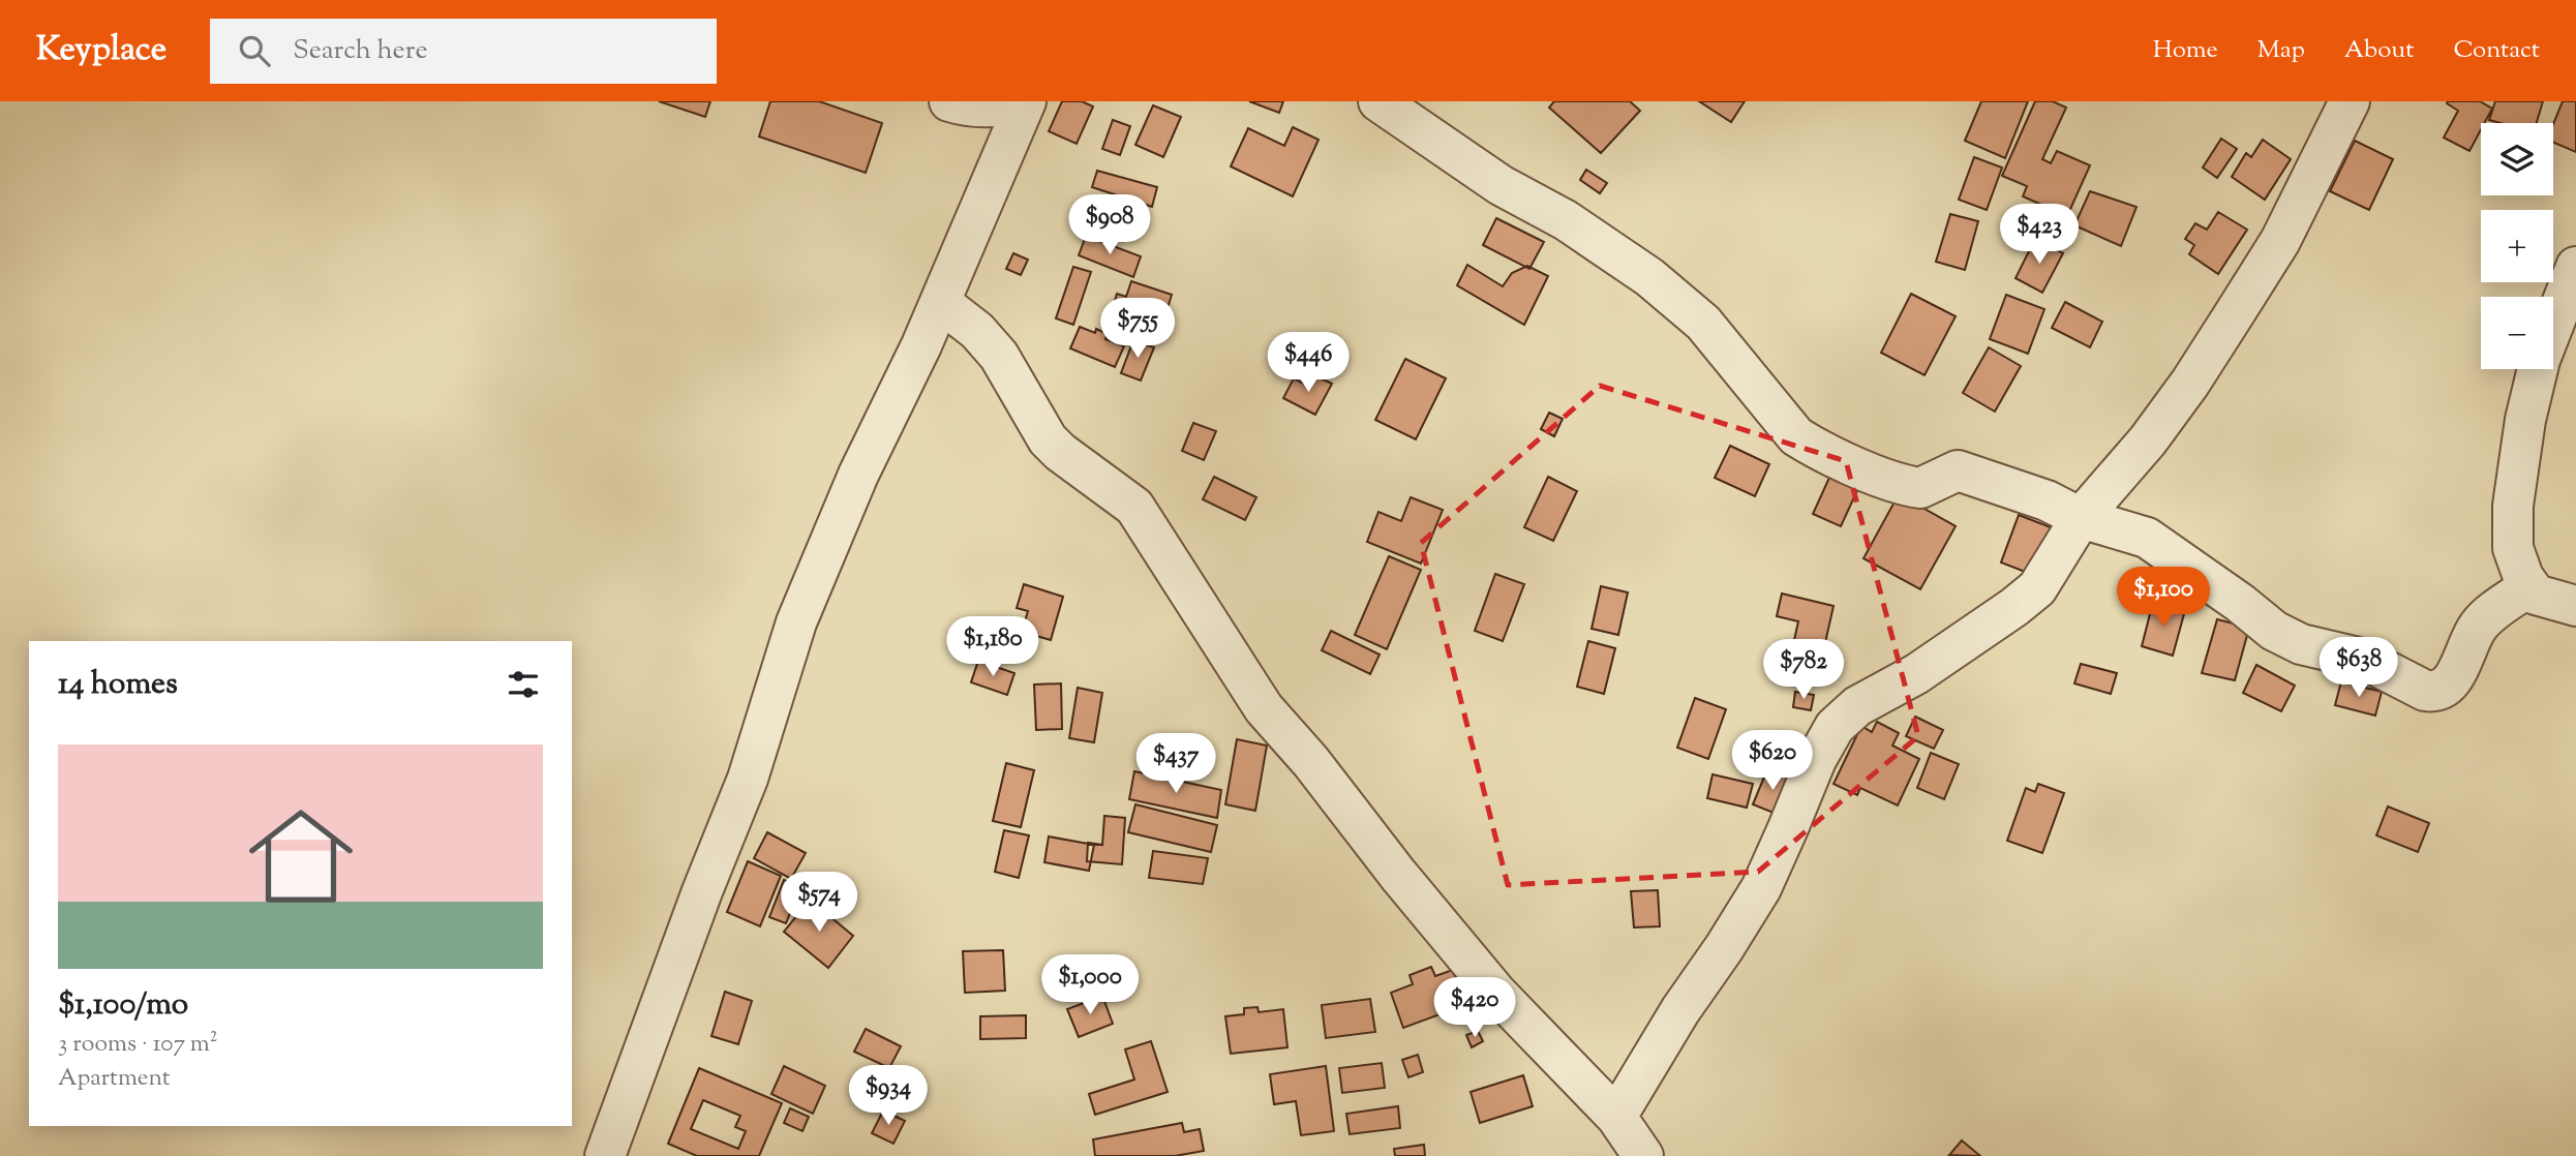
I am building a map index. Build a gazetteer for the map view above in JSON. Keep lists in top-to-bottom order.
{
  "page": {
    "header": "Keyplace",
    "search": "Search here",
    "nav": [
      "Home",
      "Map",
      "About",
      "Contact"
    ],
    "map_buttons": ["+", "−"],
    "price": [
      "$908",
      "$423",
      "$755",
      "$446",
      "$1,100",
      "$1,180",
      "$638",
      "$782",
      "$620",
      "$437",
      "$574",
      "$1,000",
      "$420",
      "$934"
    ],
    "heading": "14 homes",
    "list": [
      {
        "name": "$1,100/mo",
        "note": "3 rooms · 107 m² · Apartment"
      }
    ]
  }
}
